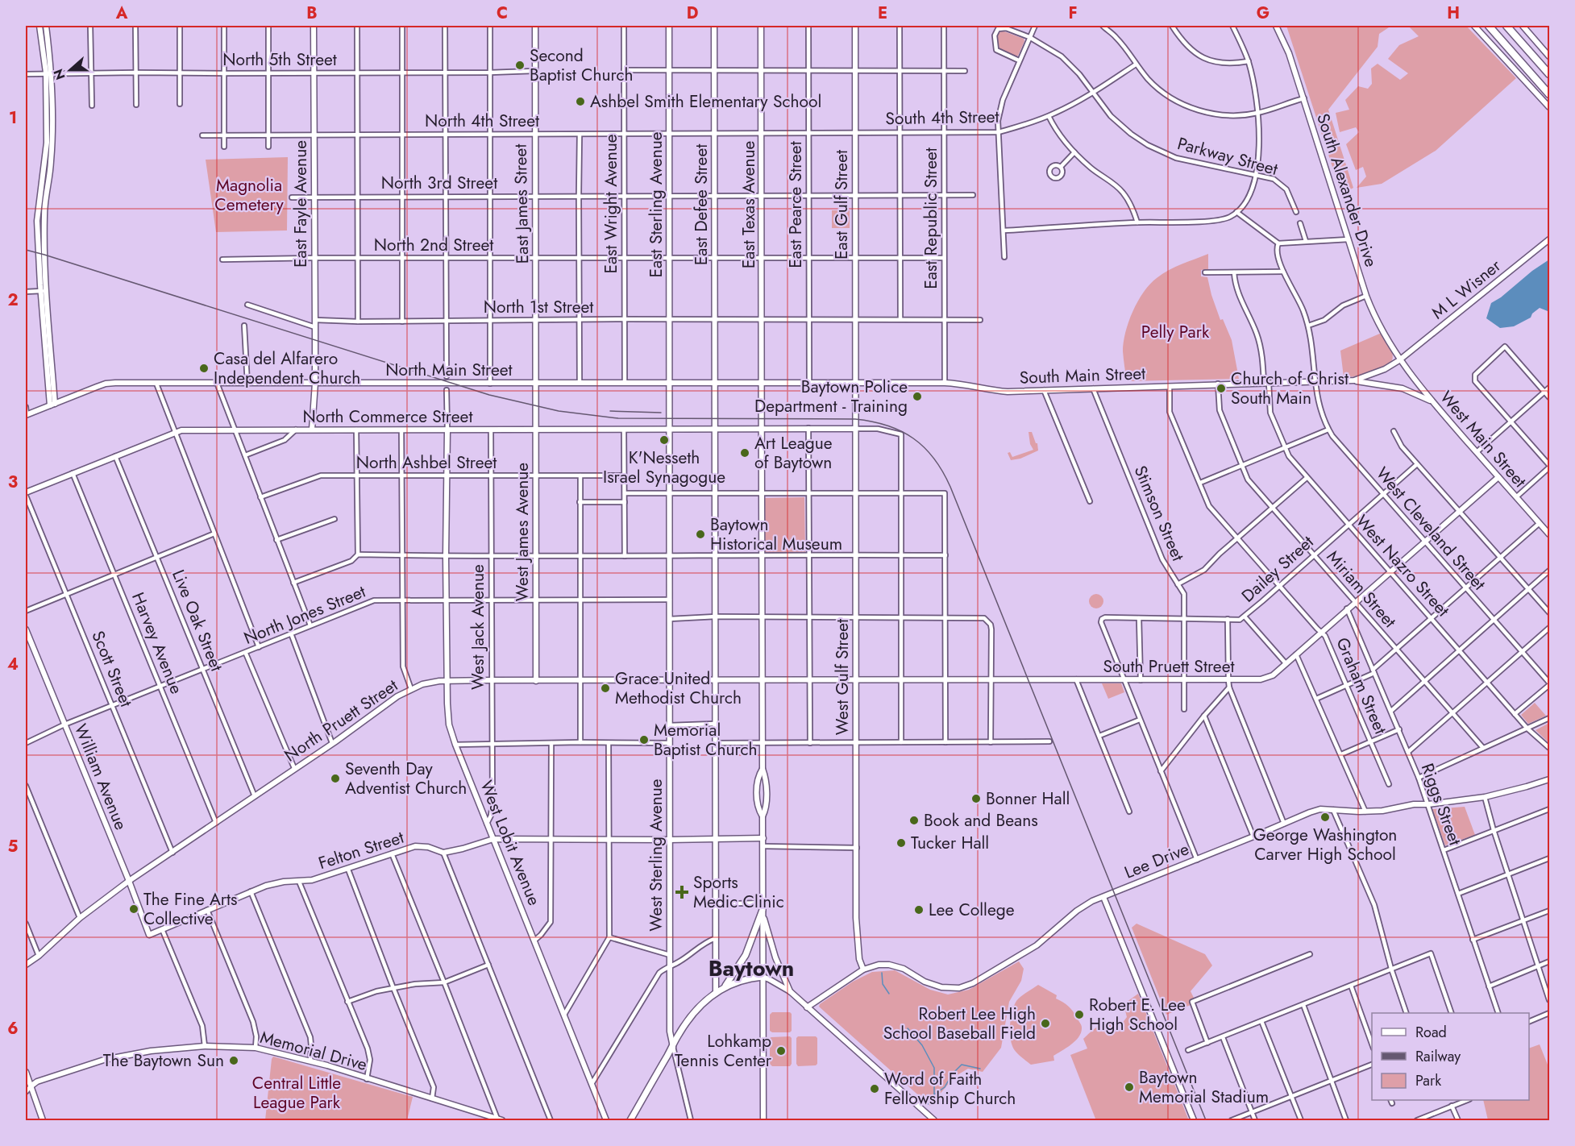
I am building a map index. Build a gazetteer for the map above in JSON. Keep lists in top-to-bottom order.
{
  "streets": {
    "street": [
      "North 5th Street",
      "South 4th Street",
      "North 4th Street",
      "Parkway Street",
      "North 3rd Street",
      "South Alexander Drive",
      "East Fayle Avenue",
      "East James Street",
      "East Wright Avenue",
      "East Sterling Avenue",
      "East Defee Street",
      "East Texas Avenue",
      "East Pearce Street",
      "East Gulf Street",
      "East Republic Street",
      "North 2nd Street",
      "M L Wisner",
      "North 1st Street",
      "North Main Street",
      "South Main Street",
      "North Commerce Street",
      "West Main Street",
      "North Ashbel Street",
      "Stimson Street",
      "West Cleveland Street",
      "West James Avenue",
      "West Nazro Street",
      "Dailey Street",
      "Miriam Street",
      "North Jones Street",
      "Live Oak Street",
      "West Jack Avenue",
      "Harvey Avenue",
      "South Pruett Street",
      "Scott Street",
      "West Gulf Street",
      "Graham Street",
      "North Pruett Street",
      "William Avenue",
      "Riggs Street",
      "West Lobit Avenue",
      "Felton Street",
      "West Sterling Avenue",
      "Lee Drive",
      "Memorial Drive"
    ]
  },
  "crossings": [
    ["North 5th Street", "East Fayle Avenue"],
    ["North 5th Street", "East James Street"],
    ["South 4th Street", "North 4th Street"],
    ["South 4th Street", "Parkway Street"],
    ["South 4th Street", "East Texas Avenue"],
    ["South 4th Street", "East Pearce Street"],
    ["South 4th Street", "East Gulf Street"],
    ["South 4th Street", "East Republic Street"],
    ["North 4th Street", "East Fayle Avenue"],
    ["North 4th Street", "East James Street"],
    ["North 4th Street", "East Wright Avenue"],
    ["North 4th Street", "East Sterling Avenue"],
    ["North 4th Street", "East Defee Street"],
    ["North 4th Street", "East Texas Avenue"],
    ["North 3rd Street", "East Fayle Avenue"],
    ["North 3rd Street", "East James Street"],
    ["North 3rd Street", "East Wright Avenue"],
    ["North 3rd Street", "East Sterling Avenue"],
    ["North 3rd Street", "East Defee Street"],
    ["North 3rd Street", "East Texas Avenue"],
    ["North 3rd Street", "East Pearce Street"],
    ["North 3rd Street", "East Gulf Street"],
    ["North 3rd Street", "East Republic Street"],
    ["South Alexander Drive", "M L Wisner"],
    ["South Alexander Drive", "South Main Street"],
    ["South Alexander Drive", "West Main Street"],
    ["East Fayle Avenue", "North 2nd Street"],
    ["East Fayle Avenue", "North 1st Street"],
    ["East Fayle Avenue", "North Main Street"],
    ["East Fayle Avenue", "North Commerce Street"],
    ["East James Street", "North 2nd Street"],
    ["East James Street", "North 1st Street"],
    ["East James Street", "North Main Street"],
    ["East James Street", "West James Avenue"],
    ["East Wright Avenue", "North 2nd Street"],
    ["East Wright Avenue", "North 1st Street"],
    ["East Wright Avenue", "North Main Street"],
    ["East Sterling Avenue", "North 2nd Street"],
    ["East Sterling Avenue", "North 1st Street"],
    ["East Sterling Avenue", "North Main Street"],
    ["East Sterling Avenue", "West Sterling Avenue"],
    ["East Defee Street", "North 2nd Street"],
    ["East Defee Street", "North 1st Street"],
    ["East Defee Street", "North Main Street"],
    ["East Defee Street", "North Commerce Street"],
    ["East Defee Street", "North Pruett Street"],
    ["East Defee Street", "Felton Street"],
    ["East Texas Avenue", "North 2nd Street"],
    ["East Texas Avenue", "North 1st Street"],
    ["East Texas Avenue", "North Main Street"],
    ["East Texas Avenue", "South Main Street"],
    ["East Texas Avenue", "North Commerce Street"],
    ["East Texas Avenue", "South Pruett Street"],
    ["East Texas Avenue", "North Pruett Street"],
    ["East Pearce Street", "North 2nd Street"],
    ["East Pearce Street", "North 1st Street"],
    ["East Pearce Street", "South Main Street"],
    ["East Gulf Street", "North 2nd Street"],
    ["East Gulf Street", "North 1st Street"],
    ["East Gulf Street", "South Main Street"],
    ["East Gulf Street", "West Gulf Street"],
    ["East Republic Street", "North 2nd Street"],
    ["East Republic Street", "North 1st Street"],
    ["East Republic Street", "South Main Street"],
    ["M L Wisner", "South Main Street"],
    ["M L Wisner", "West Main Street"],
    ["North Main Street", "South Main Street"],
    ["North Main Street", "West James Avenue"],
    ["North Main Street", "West Sterling Avenue"],
    ["South Main Street", "West Main Street"],
    ["South Main Street", "Stimson Street"],
    ["South Main Street", "West Cleveland Street"],
    ["South Main Street", "West Nazro Street"],
    ["South Main Street", "Miriam Street"],
    ["South Main Street", "West Gulf Street"],
    ["South Main Street", "Graham Street"],
    ["North Commerce Street", "West James Avenue"],
    ["North Commerce Street", "Live Oak Street"],
    ["North Commerce Street", "West Jack Avenue"],
    ["North Commerce Street", "Harvey Avenue"],
    ["North Commerce Street", "West Gulf Street"],
    ["North Commerce Street", "West Lobit Avenue"],
    ["North Commerce Street", "West Sterling Avenue"],
    ["West Main Street", "South Pruett Street"],
    ["North Ashbel Street", "West James Avenue"],
    ["North Ashbel Street", "West Jack Avenue"],
    ["North Ashbel Street", "West Lobit Avenue"],
    ["Stimson Street", "Dailey Street"],
    ["Stimson Street", "South Pruett Street"],
    ["West Cleveland Street", "Dailey Street"],
    ["West Cleveland Street", "South Pruett Street"],
    ["West James Avenue", "North Jones Street"],
    ["West James Avenue", "North Pruett Street"],
    ["West Nazro Street", "Dailey Street"],
    ["West Nazro Street", "South Pruett Street"],
    ["Dailey Street", "Miriam Street"],
    ["Dailey Street", "South Pruett Street"],
    ["Dailey Street", "Graham Street"],
    ["Miriam Street", "South Pruett Street"],
    ["North Jones Street", "Live Oak Street"],
    ["North Jones Street", "West Jack Avenue"],
    ["North Jones Street", "Harvey Avenue"],
    ["North Jones Street", "Scott Street"],
    ["North Jones Street", "William Avenue"],
    ["North Jones Street", "West Lobit Avenue"],
    ["North Jones Street", "West Sterling Avenue"],
    ["Live Oak Street", "North Pruett Street"],
    ["West Jack Avenue", "North Pruett Street"],
    ["West Jack Avenue", "West Lobit Avenue"],
    ["Harvey Avenue", "North Pruett Street"],
    ["South Pruett Street", "West Gulf Street"],
    ["South Pruett Street", "Graham Street"],
    ["South Pruett Street", "North Pruett Street"],
    ["South Pruett Street", "Riggs Street"],
    ["Scott Street", "North Pruett Street"],
    ["West Gulf Street", "Lee Drive"],
    ["North Pruett Street", "William Avenue"],
    ["North Pruett Street", "West Lobit Avenue"],
    ["North Pruett Street", "West Sterling Avenue"],
    ["William Avenue", "Felton Street"],
    ["Riggs Street", "Lee Drive"],
    ["West Lobit Avenue", "Felton Street"],
    ["Felton Street", "West Sterling Avenue"]
  ],
  "districts": ["Baytown"],
  "parks": ["Magnolia Cemetery", "Pelly Park", "Central Little League Park"],
  "places": {
    "other": [
      "Second Baptist Church",
      "Ashbel Smith Elementary School",
      "Casa del Alfarero Independent Church",
      "Church of Christ South Main",
      "Baytown Police Department - Training",
      "K'Nesseth Israel Synagogue",
      "Art League of Baytown",
      "Baytown Historical Museum",
      "Grace United Methodist Church",
      "Memorial Baptist Church",
      "Seventh Day Adventist Church",
      "Bonner Hall",
      "George Washington Carver High School",
      "Book and Beans",
      "Tucker Hall",
      "The Fine Arts Collective",
      "Lee College",
      "Robert E. Lee High School",
      "Robert Lee High School Baseball Field",
      "Lohkamp Tennis Center",
      "The Baytown Sun",
      "Baytown Memorial Stadium",
      "Word of Faith Fellowship Church"
    ],
    "health": ["Sports Medic Clinic"]
  },
  "legend": ["Road", "Railway", "Park"],
  "north": "left",
  "grid": {
    "columns": [
      "A",
      "B",
      "C",
      "D",
      "E",
      "F",
      "G",
      "H"
    ],
    "rows": [
      "1",
      "2",
      "3",
      "4",
      "5",
      "6"
    ]
  }
}
